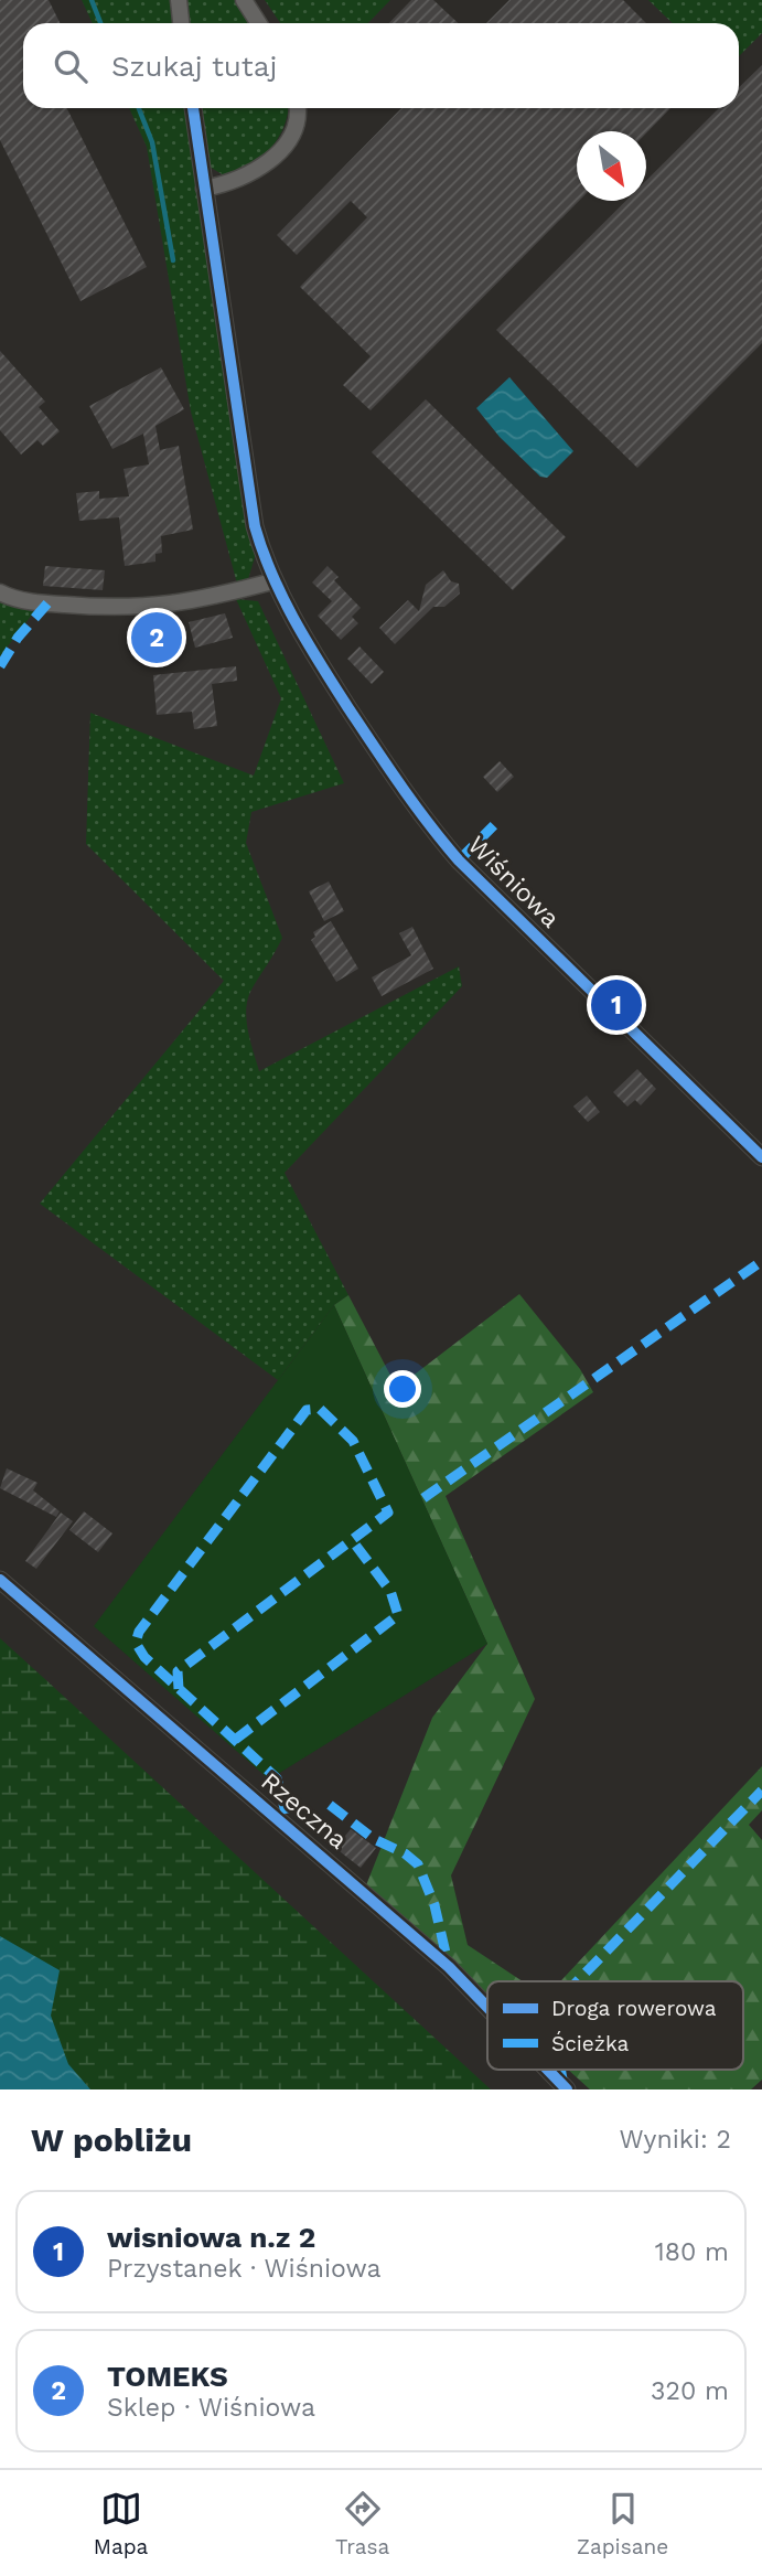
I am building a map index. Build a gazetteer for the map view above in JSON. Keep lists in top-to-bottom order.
{
  "streets": {
    "street": ["Wiśniowa", "Rzeczna"]
  },
  "legend": ["Droga rowerowa", "Ścieżka"],
  "north": "bottom right",
  "page": {
    "search": "Szukaj tutaj",
    "pins": ["2", "1"],
    "heading": ["W pobliżu", "Wyniki: 2"],
    "list": [
      {
        "mark": "1",
        "name": "wisniowa n.z 2",
        "note": "Przystanek · Wiśniowa",
        "value": "180 m"
      },
      {
        "mark": "2",
        "name": "TOMEKS",
        "note": "Sklep · Wiśniowa",
        "value": "320 m"
      }
    ],
    "nav": ["Mapa", "Trasa", "Zapisane"]
  }
}
